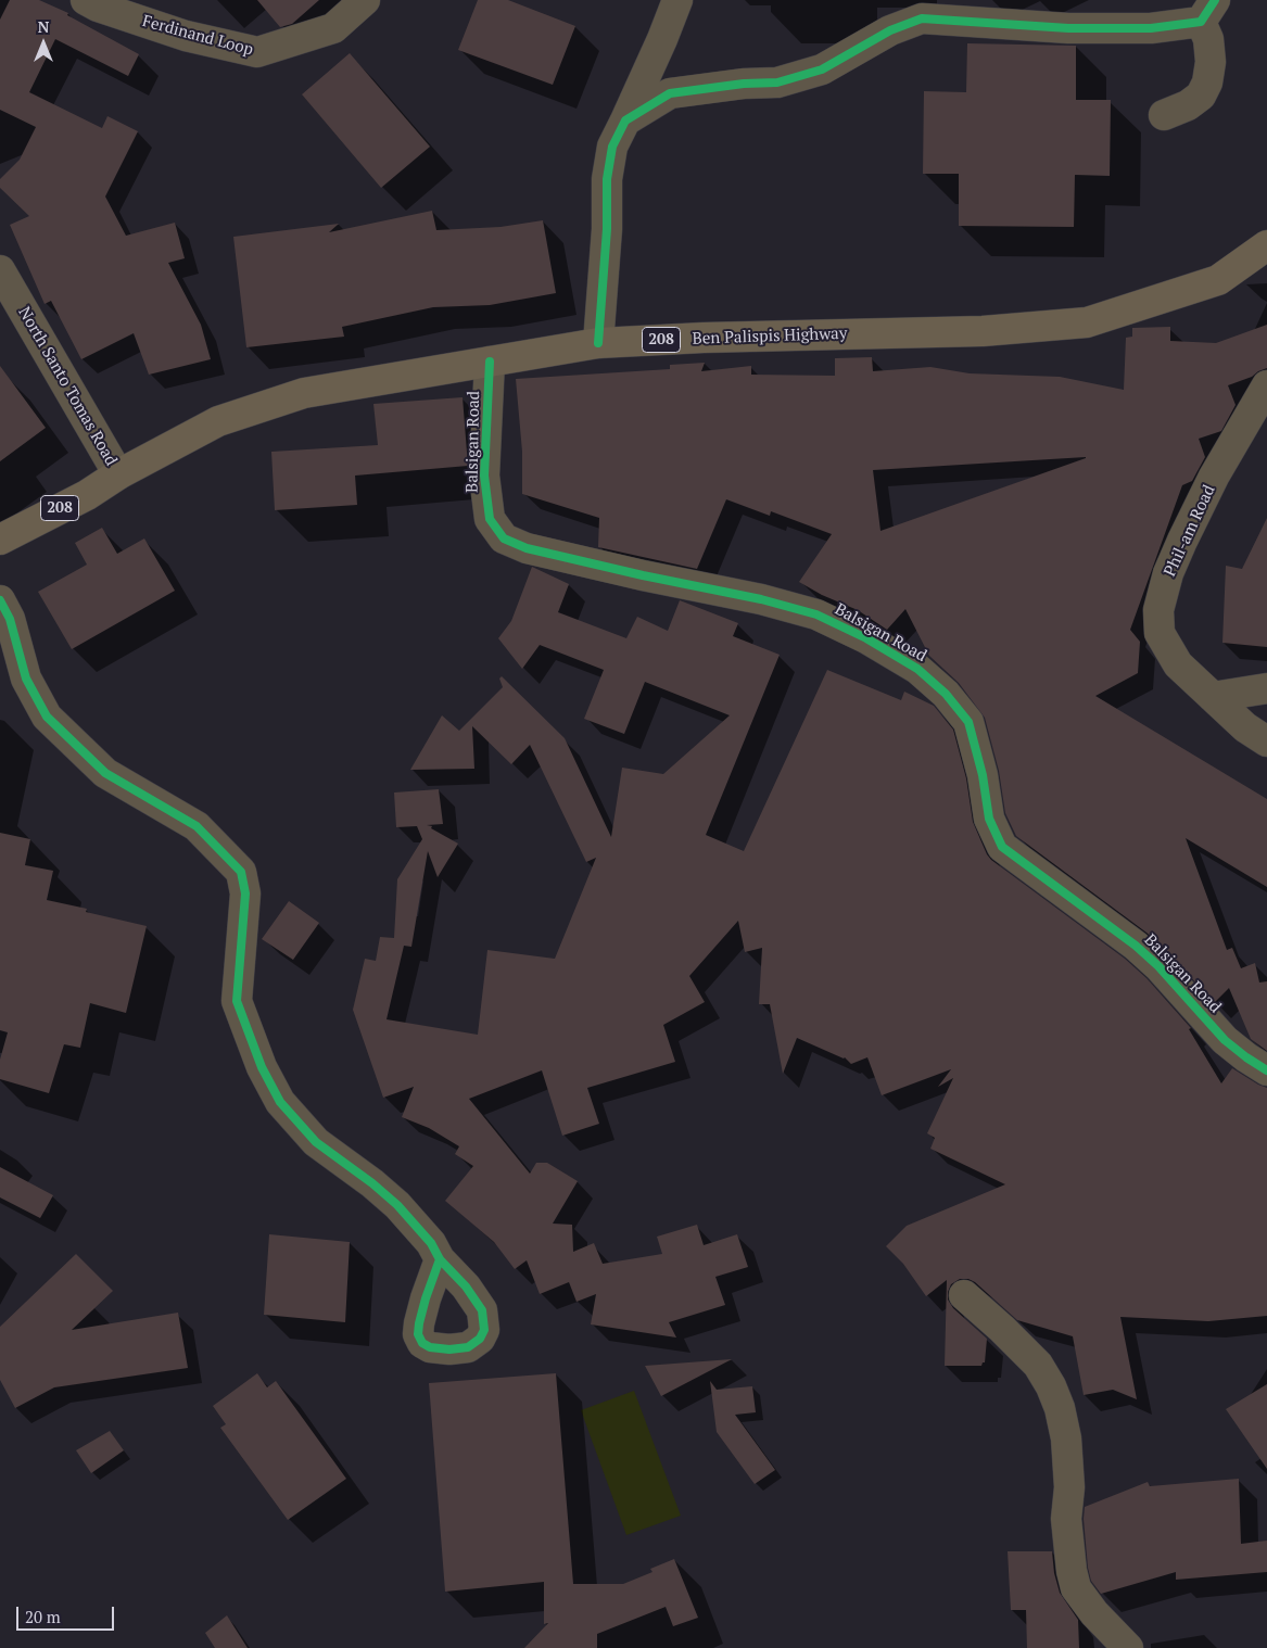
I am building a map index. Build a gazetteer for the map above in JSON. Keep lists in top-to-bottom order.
{
  "streets": {
    "main road": ["Ben Palispis Highway", "208"],
    "street": [
      "Ferdinand Loop",
      "North Santo Tomas Road",
      "Balsigan Road",
      "Phil-am Road"
    ]
  },
  "crossings": [
    ["Ben Palispis Highway", "North Santo Tomas Road"],
    ["Ben Palispis Highway", "Balsigan Road"]
  ],
  "scale_bar": "20 m",
  "north": "top"
}
